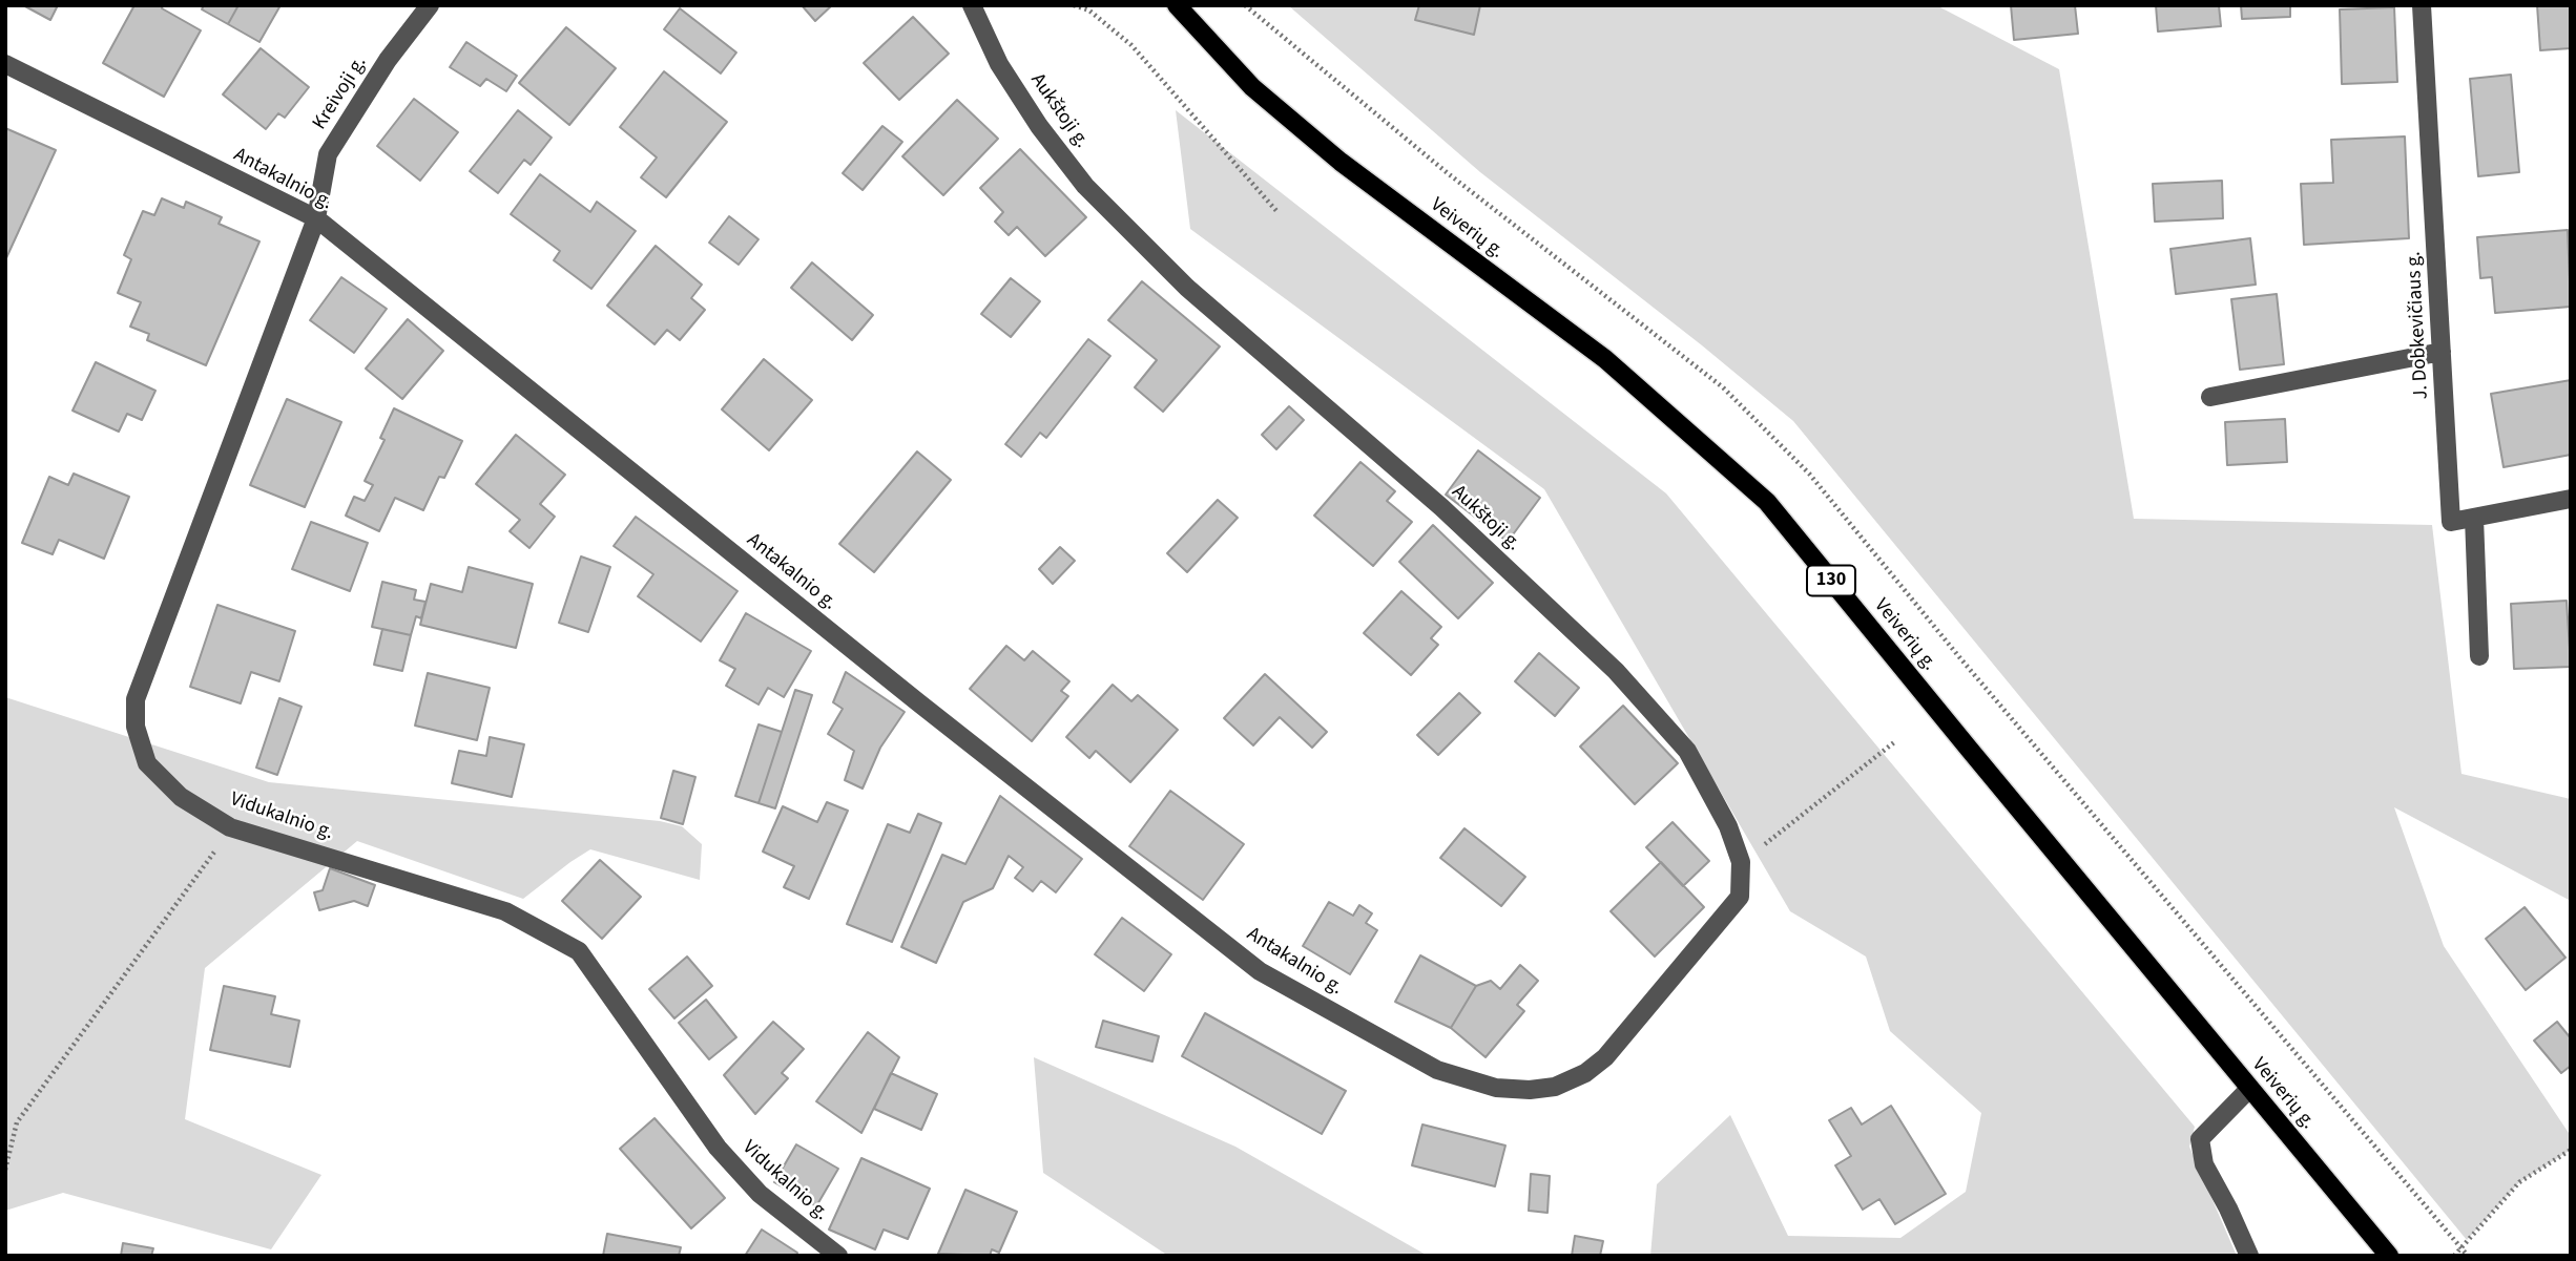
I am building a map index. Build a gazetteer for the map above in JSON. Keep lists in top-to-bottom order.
{
  "streets": {
    "main road": ["Veiverių g.", "130"],
    "street": [
      "Kreivoji g.",
      "Aukštoji g.",
      "Antakalnio g.",
      "J. Dobkevičiaus g.",
      "Vidukalnio g."
    ]
  },
  "crossings": [
    ["Kreivoji g.", "Antakalnio g."],
    ["Kreivoji g.", "Vidukalnio g."],
    ["Aukštoji g.", "Antakalnio g."],
    ["Antakalnio g.", "Vidukalnio g."]
  ]
}
